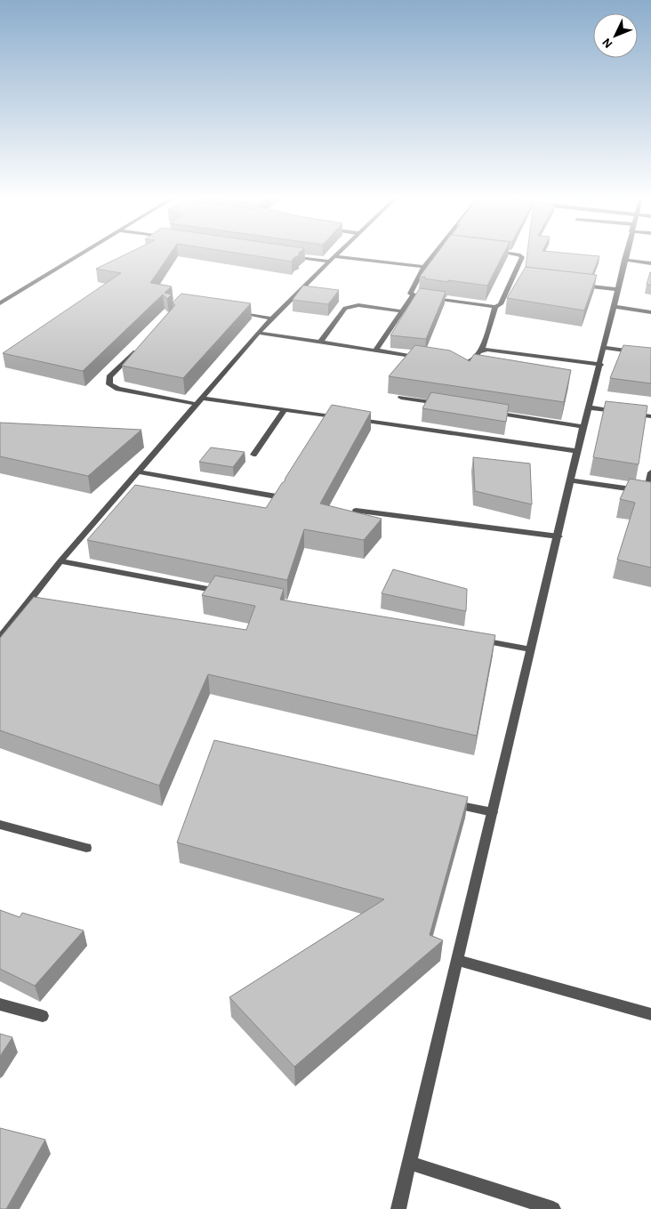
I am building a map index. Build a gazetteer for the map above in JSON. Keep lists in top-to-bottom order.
{
  "north": "bottom left"
}
